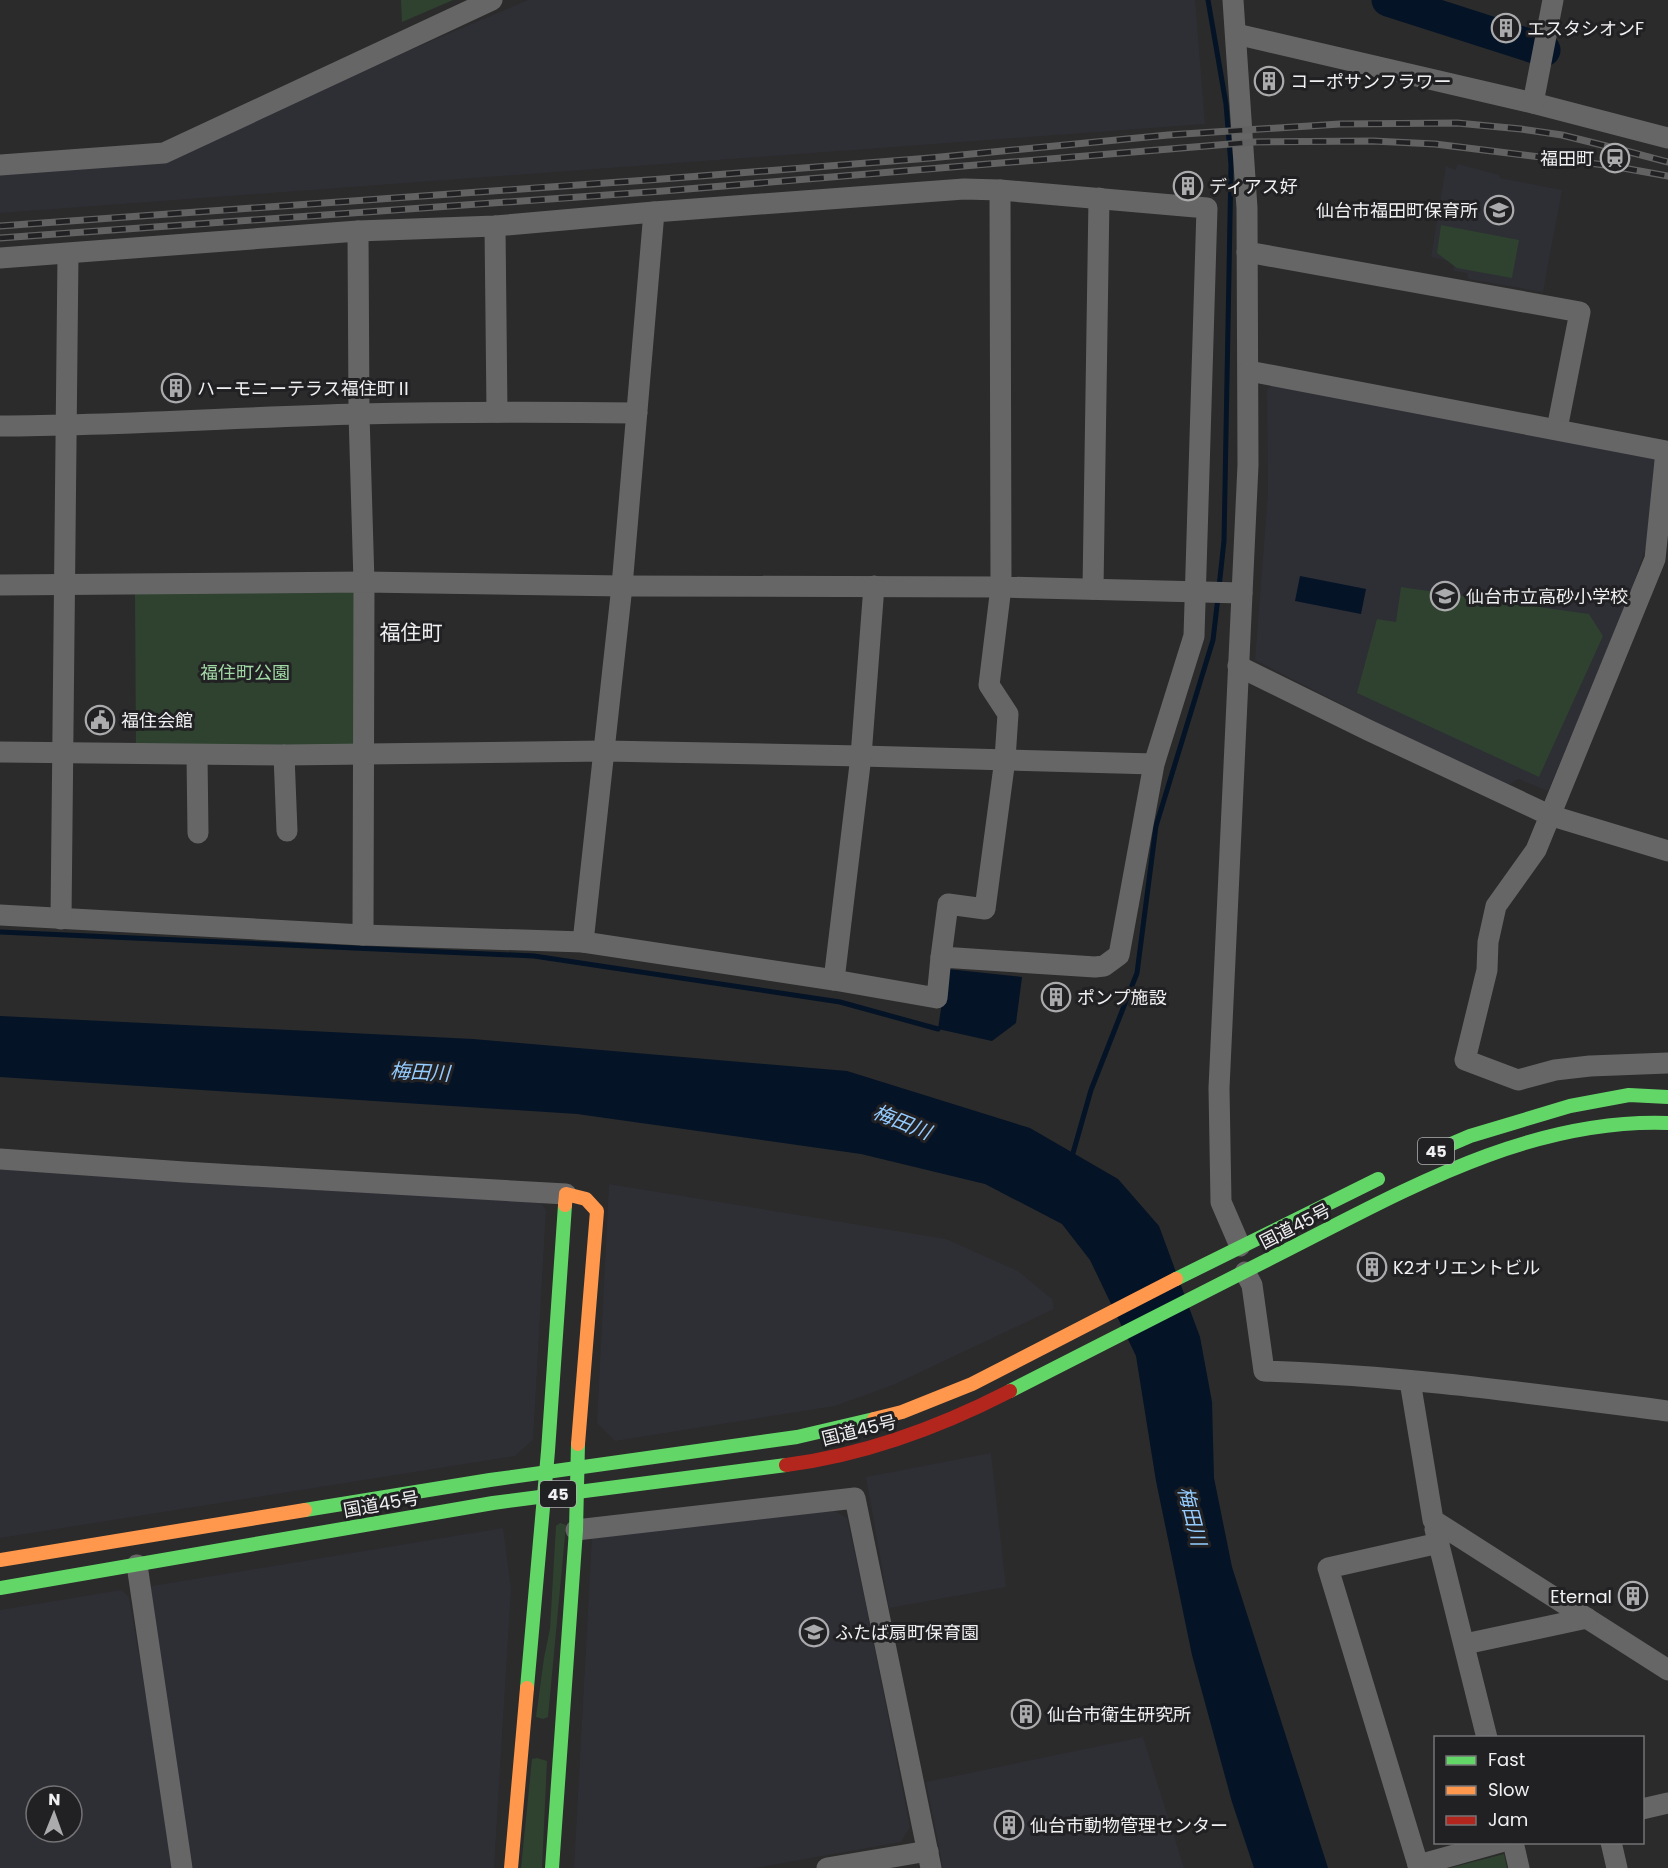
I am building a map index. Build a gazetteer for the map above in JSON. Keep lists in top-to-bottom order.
{
  "streets": {
    "main road": ["45", "国道45号"]
  },
  "districts": ["福住町"],
  "water": ["梅田川"],
  "parks": ["福住町公園"],
  "places": {
    "building": [
      "エスタシオンF",
      "コーポサンフラワー",
      "ディアス好",
      "ハーモニーテラス福住町Ⅱ",
      "ポンプ施設",
      "K2オリエントビル",
      "Eternal",
      "仙台市衛生研究所",
      "仙台市動物管理センター"
    ],
    "station": ["福田町"],
    "school or university": ["仙台市福田町保育所", "仙台市立高砂小学校", "ふたば扇町保育園"],
    "public building": ["福住会館"]
  },
  "legend": ["Fast", "Slow", "Jam"],
  "north": "top"
}
